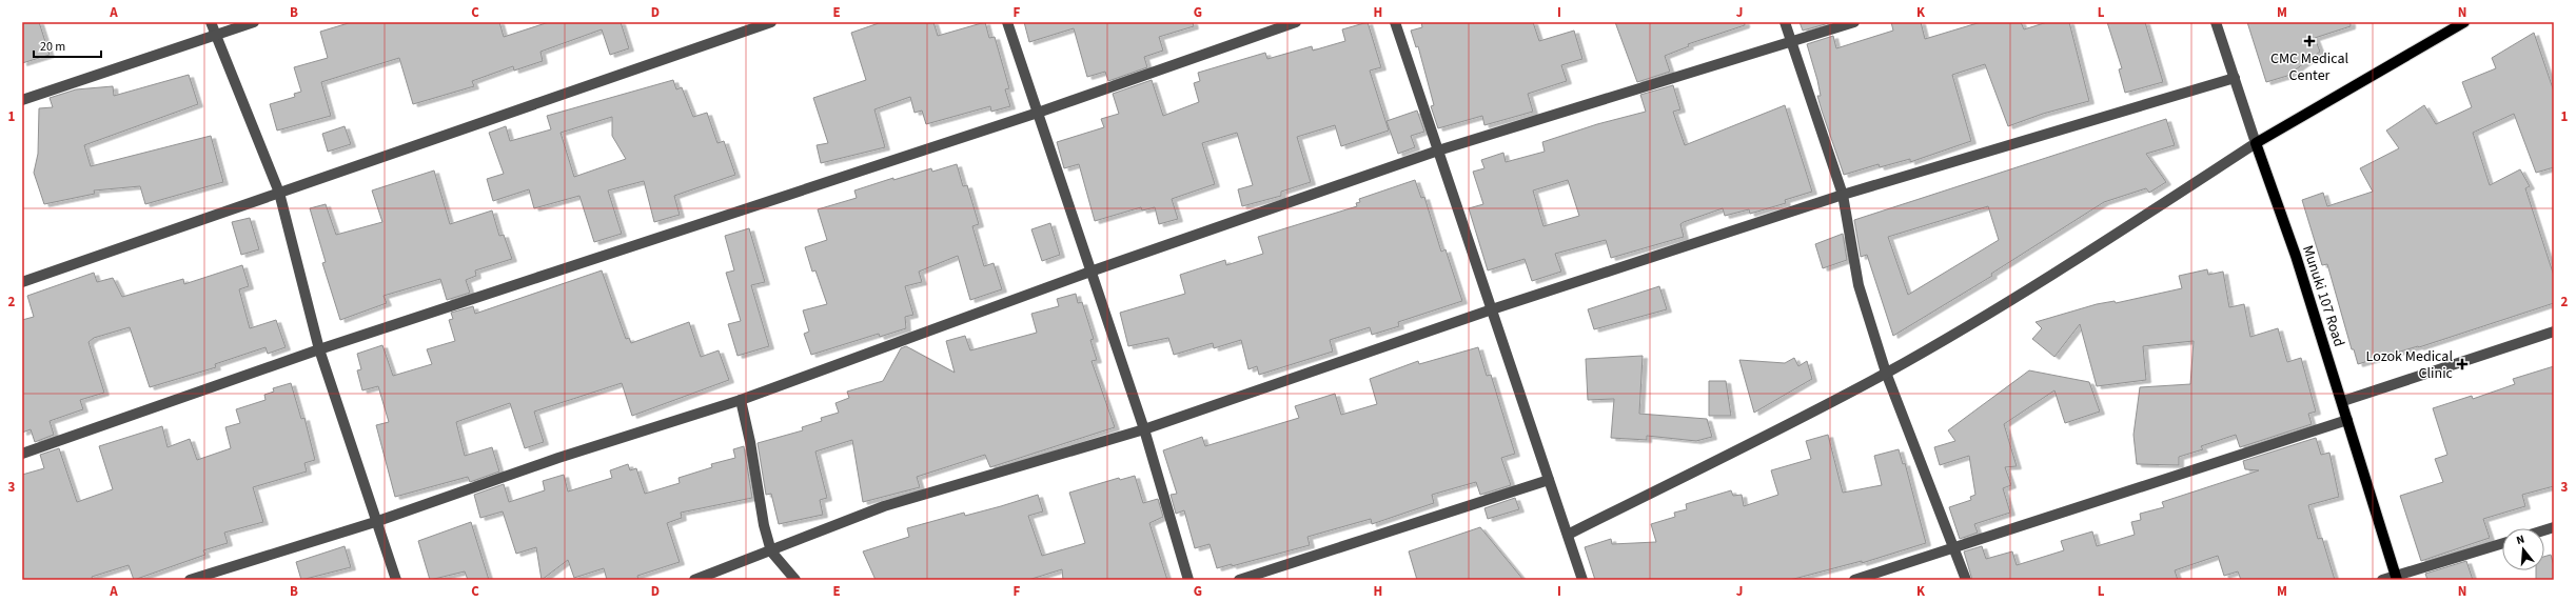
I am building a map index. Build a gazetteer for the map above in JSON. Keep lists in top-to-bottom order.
{
  "streets": {
    "main road": ["Munuki 107 Road"]
  },
  "places": {
    "health": ["CMC Medical Center", "Lozok Medical Clinic"]
  },
  "scale_bar": "20 m",
  "north": "top",
  "grid": {
    "columns": [
      "A",
      "B",
      "C",
      "D",
      "E",
      "F",
      "G",
      "H",
      "I",
      "J",
      "K",
      "L",
      "M",
      "N"
    ],
    "rows": ["1", "2", "3"]
  }
}
